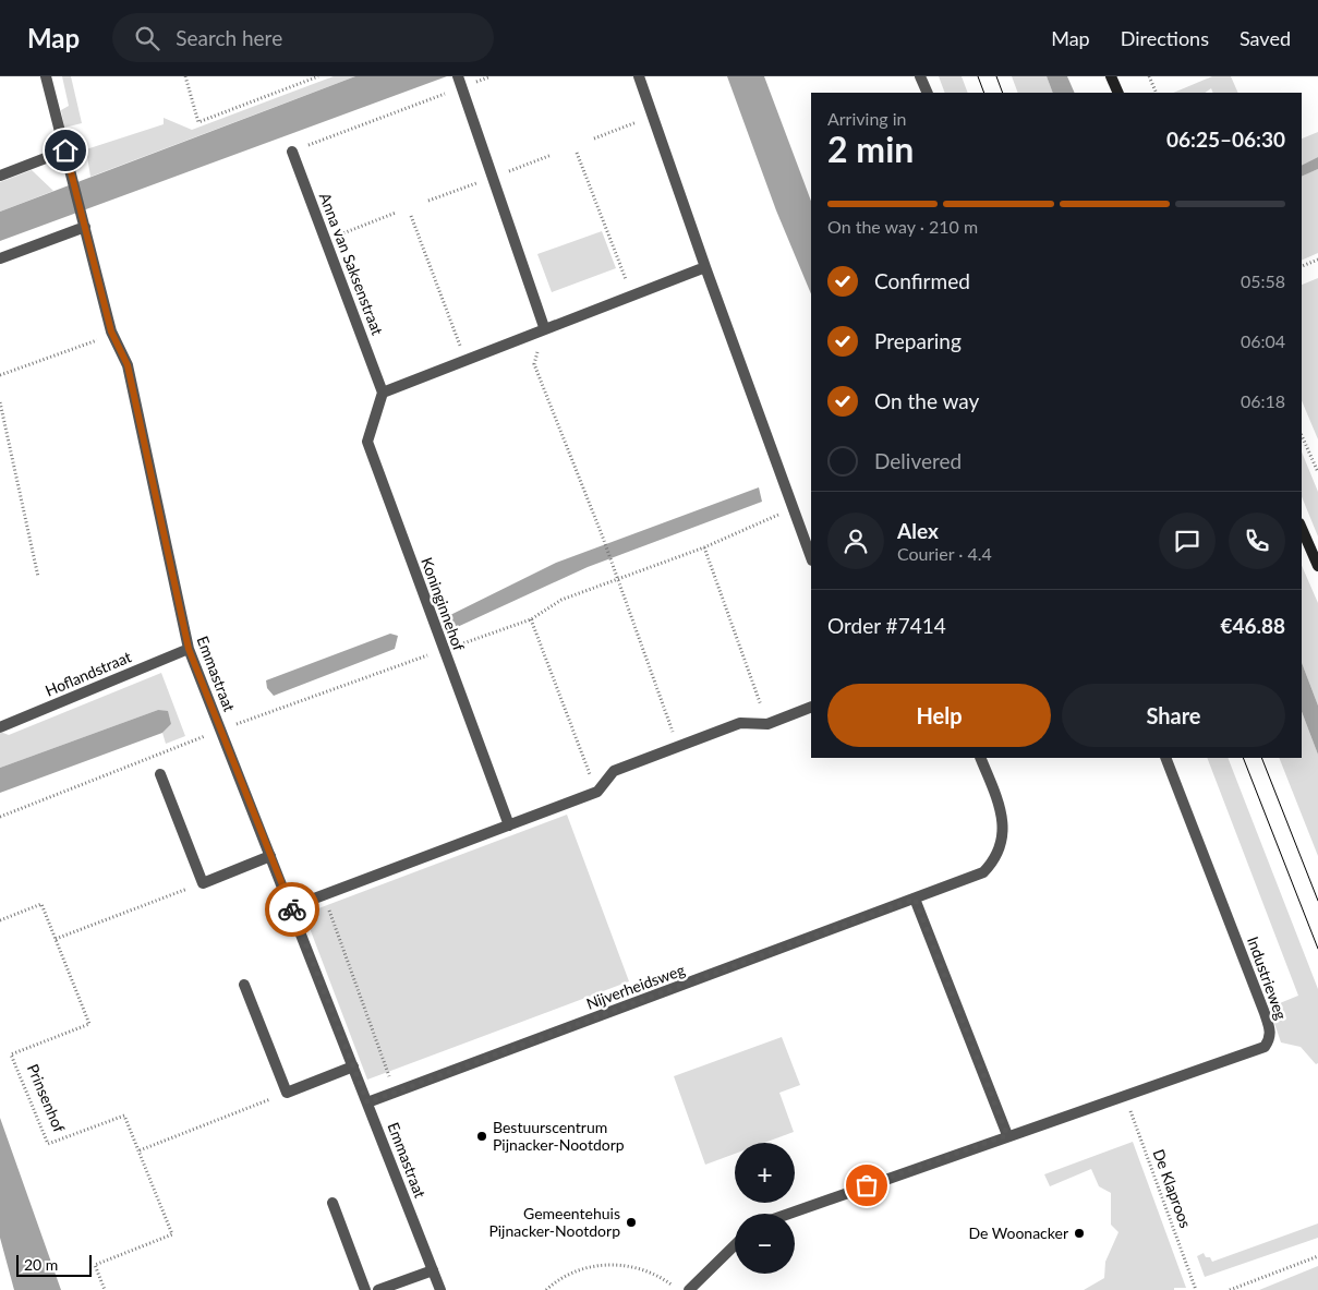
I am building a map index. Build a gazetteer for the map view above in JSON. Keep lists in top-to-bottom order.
{
  "streets": {
    "street": [
      "Anna van Saksenstraat",
      "Koninginnehof",
      "Hoflandstraat",
      "Emmastraat",
      "Industrieweg",
      "Nijverheidsweg"
    ],
    "path": ["Prinsenhof", "De Klaproos"]
  },
  "crossings": [
    ["Anna van Saksenstraat", "Koninginnehof"],
    ["Hoflandstraat", "Emmastraat"],
    ["Emmastraat", "Nijverheidsweg"],
    ["Industrieweg", "De Klaproos"]
  ],
  "places": ["Bestuurscentrum Pijnacker-Nootdorp", "Gemeentehuis Pijnacker-Nootdorp", "De Woonacker"],
  "scale_bar": "20 m",
  "page": {
    "header": "Map",
    "search": "Search here",
    "nav": ["Map", "Directions", "Saved"],
    "heading": ["2 min", "Arriving in", "06:25–06:30"],
    "panel": [
      "Alex",
      "Courier · 4.4",
      "Order #7414",
      "€46.88"
    ],
    "bar": "On the way · 210 m",
    "list": [
      ["Confirmed", "05:58"],
      ["Preparing", "06:04"],
      ["On the way", "06:18"],
      "Delivered"
    ],
    "buttons": ["Help", "Share"],
    "map_buttons": ["+", "−"],
    "scale": "20 m"
  }
}
